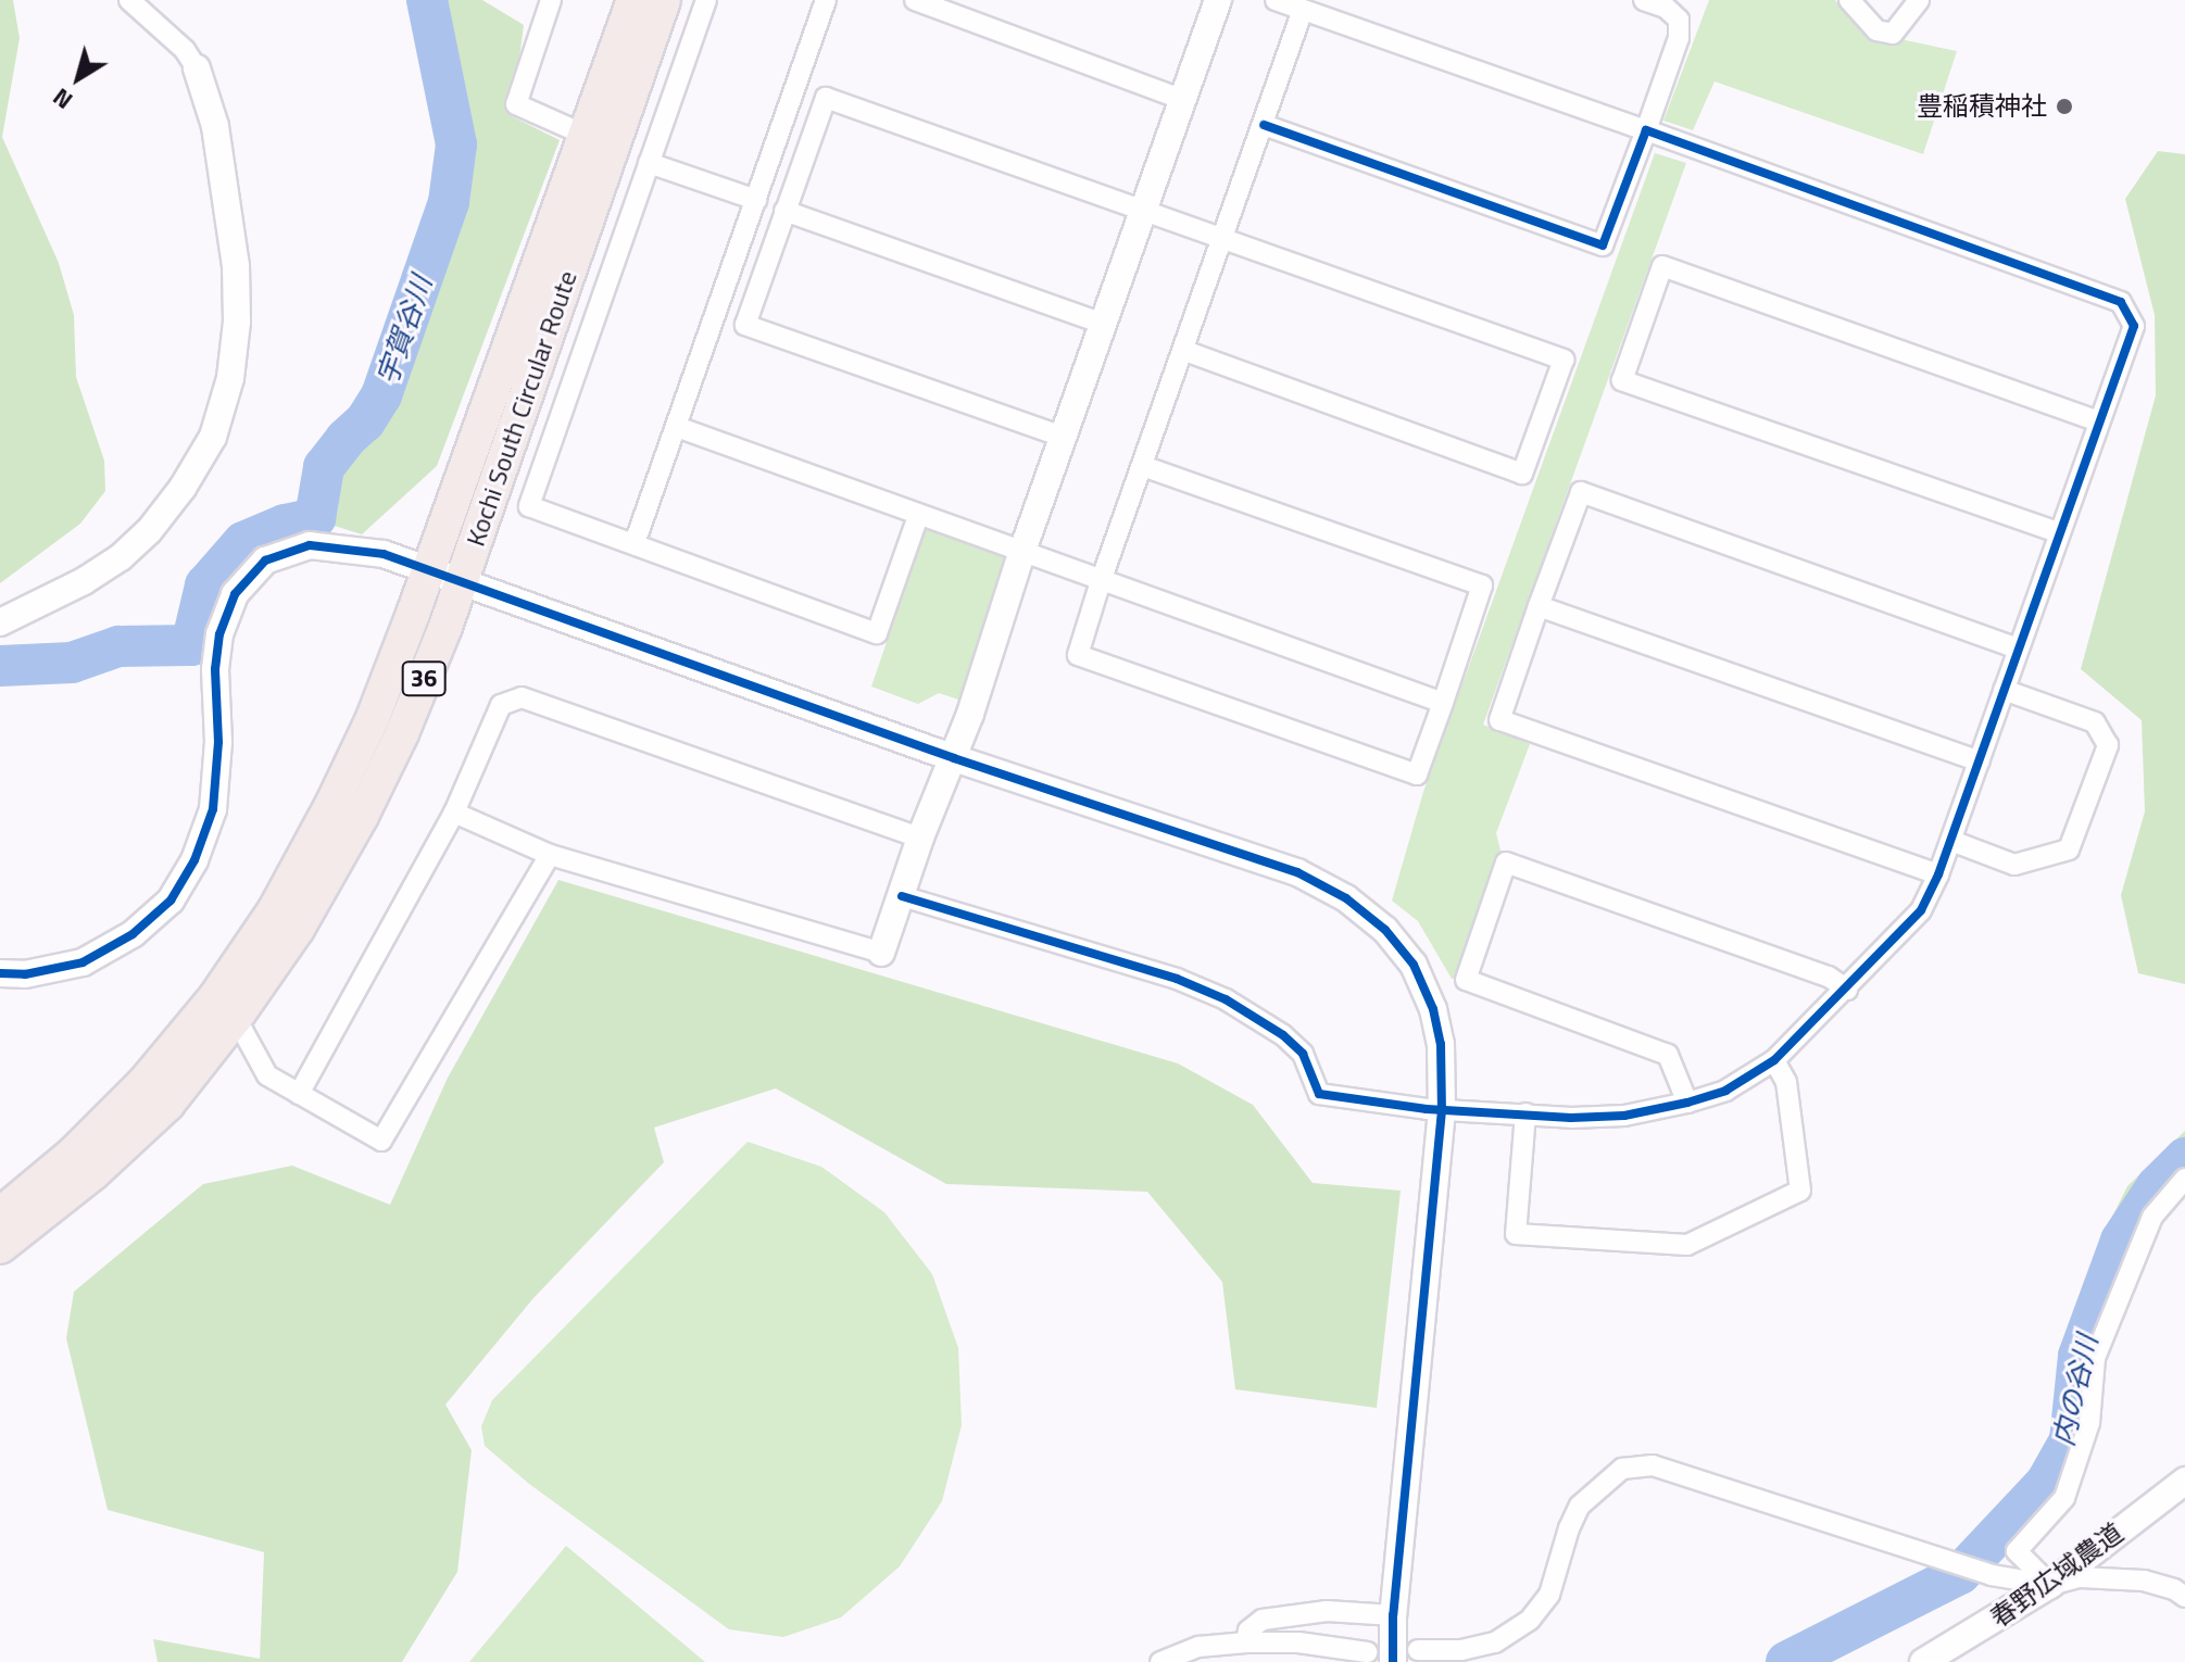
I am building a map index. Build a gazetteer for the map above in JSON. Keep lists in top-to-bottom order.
{
  "streets": {
    "main road": ["Kochi South Circular Route", "36"],
    "street": ["春野広域農道"]
  },
  "water": ["宇賀谷川", "内の谷川"],
  "places": ["豊稲積神社"],
  "north": "bottom left"
}
